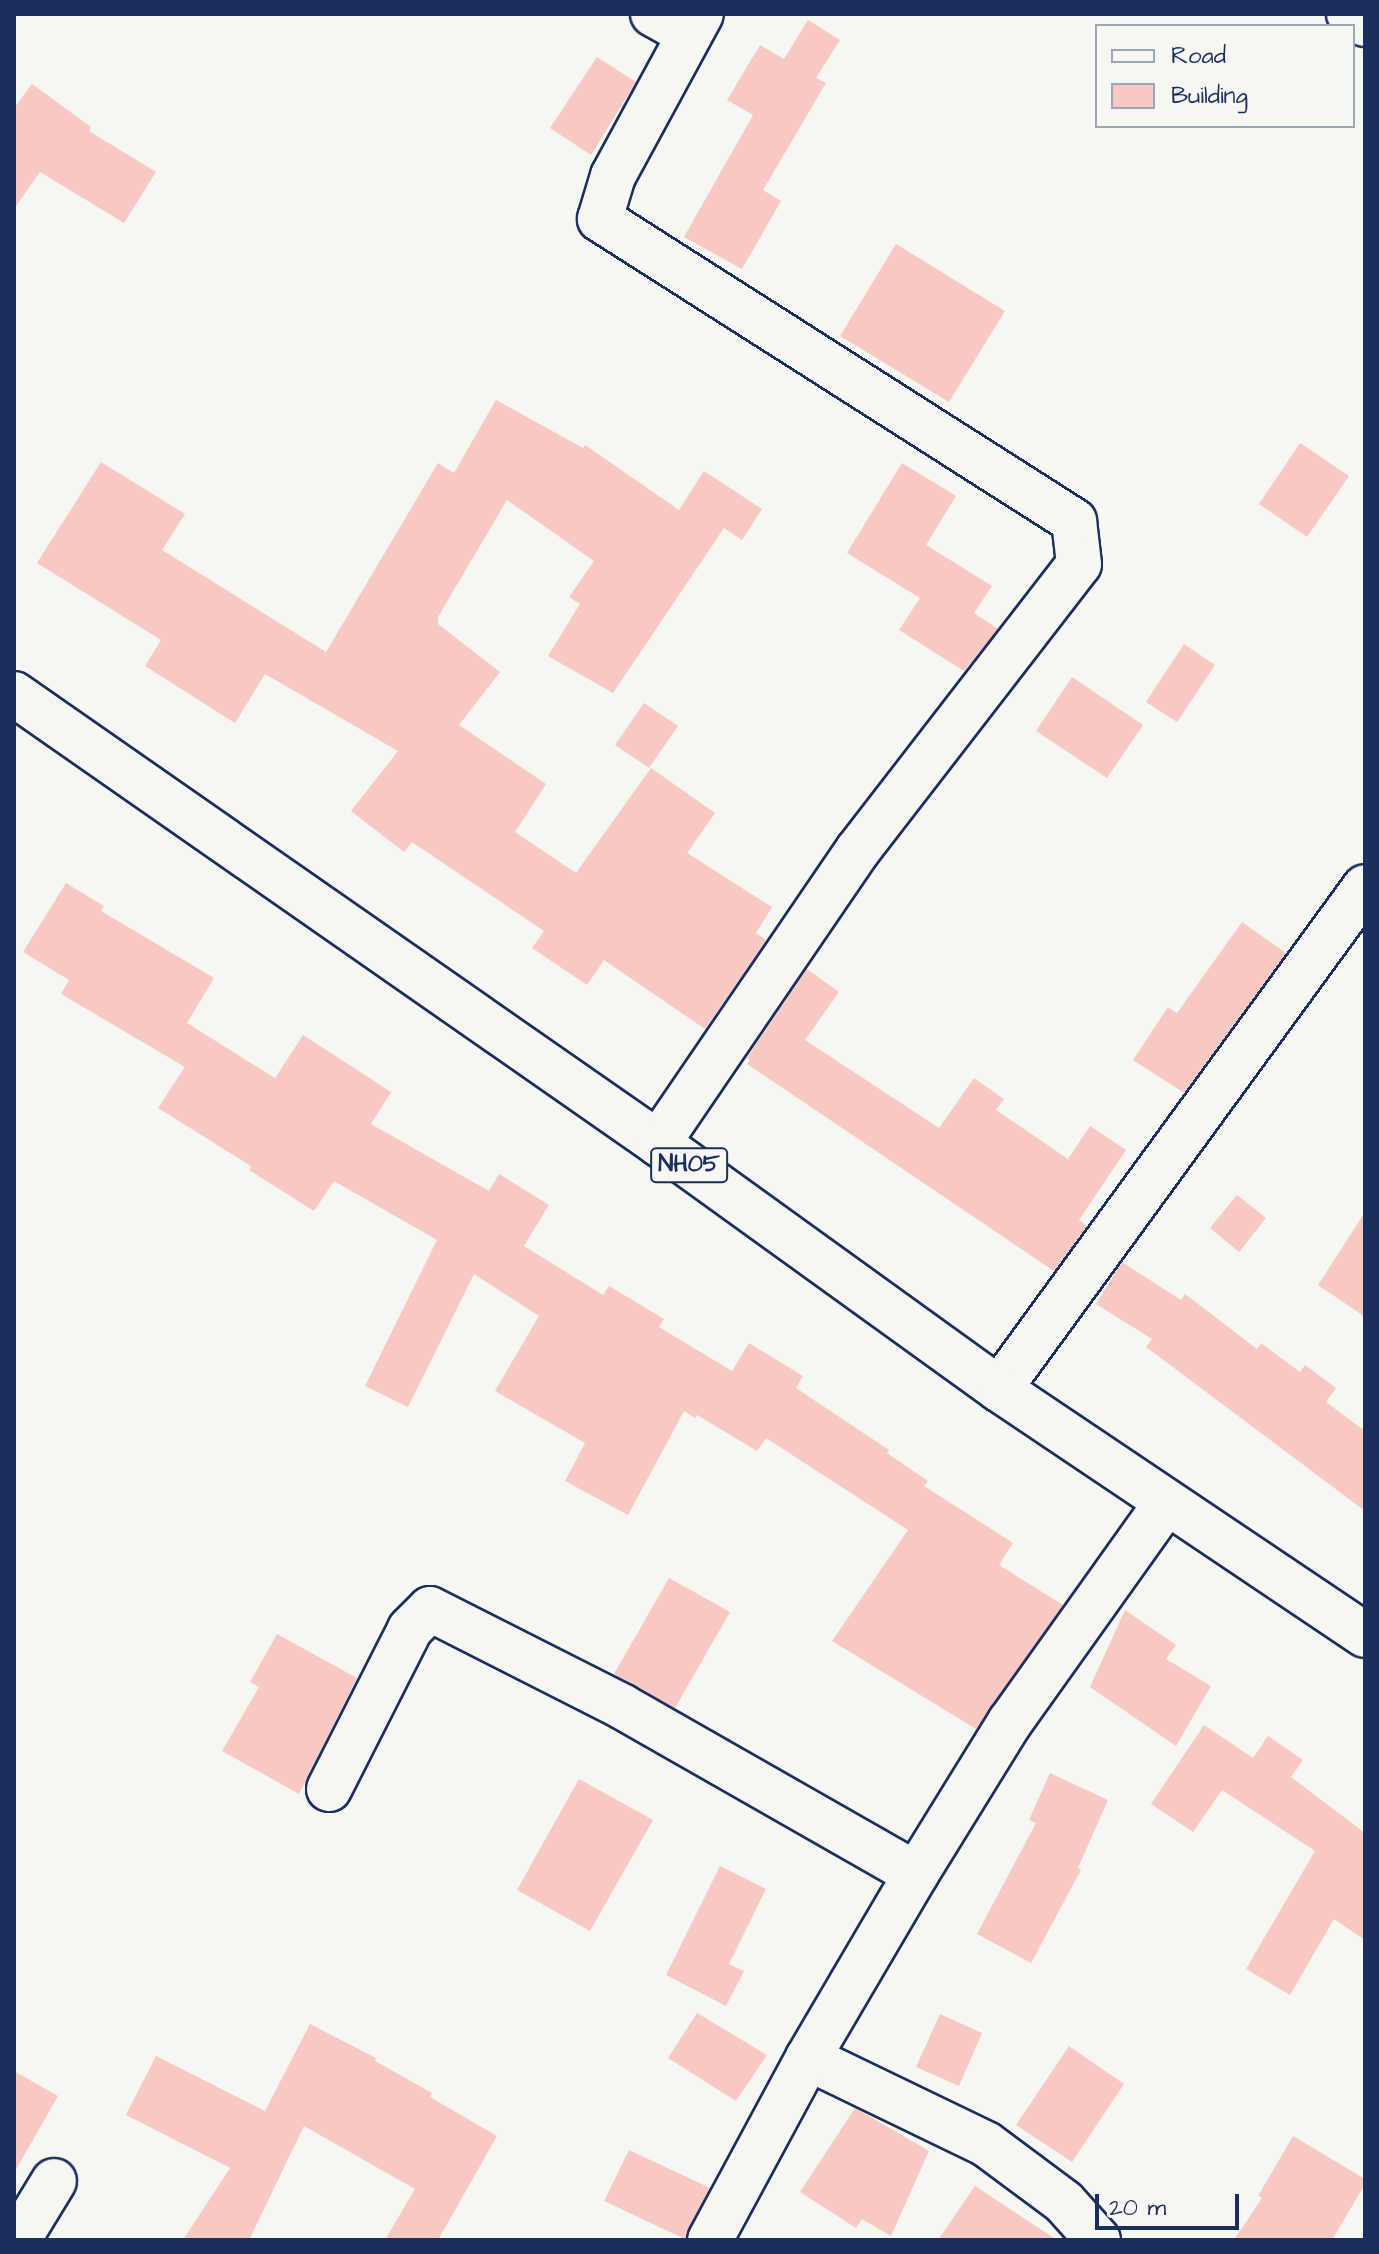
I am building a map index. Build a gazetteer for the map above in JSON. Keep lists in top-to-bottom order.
{
  "streets": {
    "street": ["NH05"]
  },
  "legend": ["Road", "Building"],
  "scale_bar": "20 m"
}
